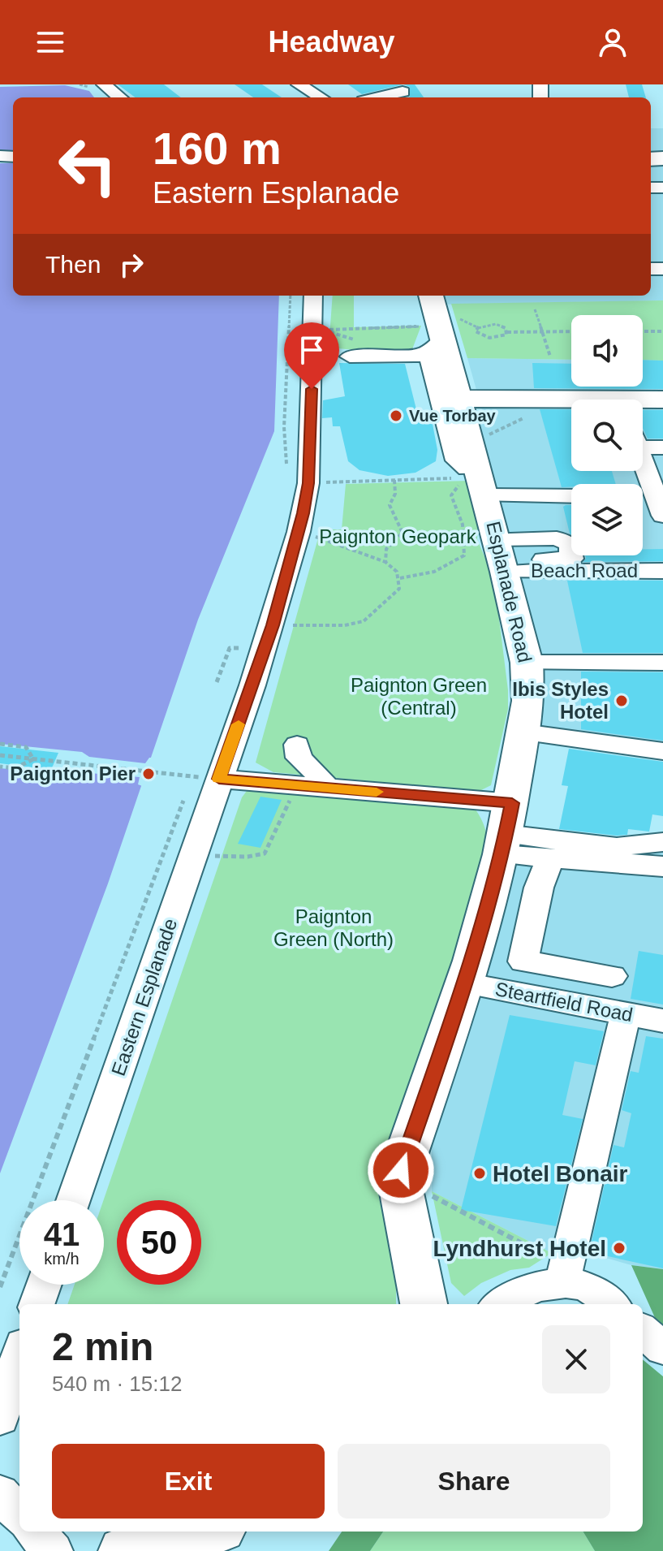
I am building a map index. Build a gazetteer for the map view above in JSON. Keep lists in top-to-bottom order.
{
  "streets": {
    "main road": ["Esplanade Road"],
    "street": ["Beach Road", "Eastern Esplanade", "Steartfield Road"]
  },
  "crossings": [
    ["Beach Road", "Esplanade Road"],
    ["Esplanade Road", "Steartfield Road"]
  ],
  "parks": ["Paignton Geopark", "Paignton Green (Central)", "Paignton Green (North)"],
  "places": [
    "Vue Torbay",
    "Ibis Styles Hotel",
    "Paignton Pier",
    "Hotel Bonair",
    "Lyndhurst Hotel"
  ],
  "page": {
    "header": "Headway",
    "turn": ["160 m", "Eastern Esplanade"],
    "then": "Then",
    "speed": "41 km/h",
    "limit": "50",
    "heading": ["2 min", "540 m · 15:12"],
    "buttons": ["Exit", "Share"]
  }
}
